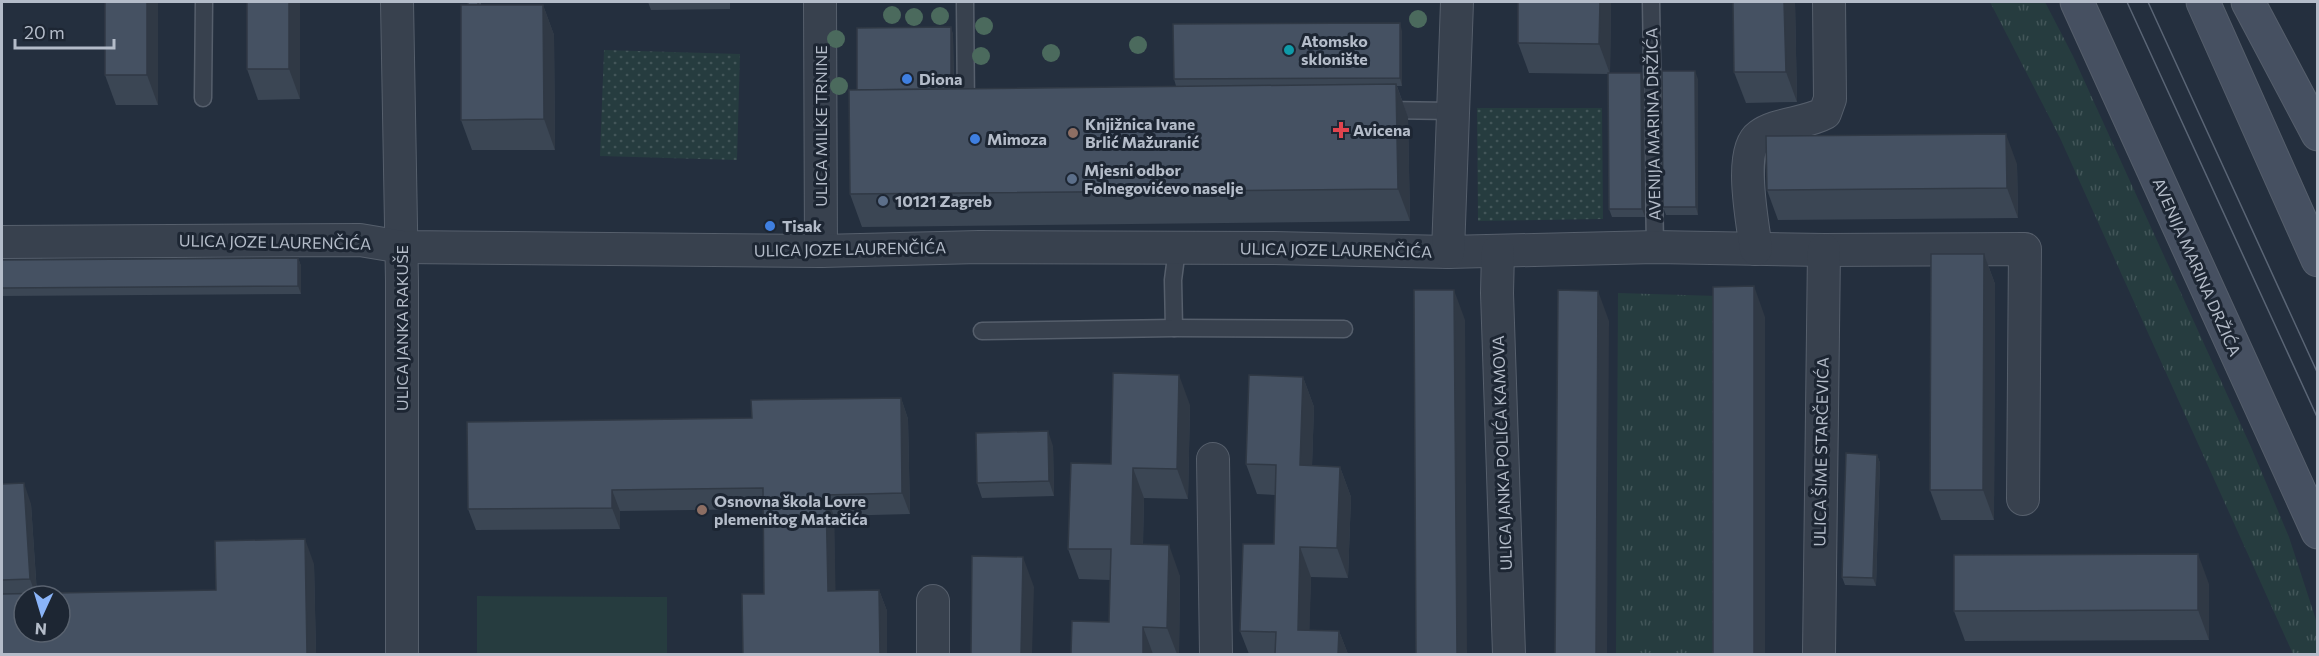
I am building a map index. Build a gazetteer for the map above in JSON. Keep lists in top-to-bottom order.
{
  "streets": {
    "main road": ["AVENIJA MARINA DRŽIĆA"],
    "street": [
      "ULICA MILKE TRNINE",
      "ULICA JOZE LAURENČIĆA",
      "ULICA JANKA RAKUŠE",
      "ULICA ŠIME STARČEVIĆA",
      "ULICA JANKA POLIĆA KAMOVA"
    ]
  },
  "crossings": [
    ["ULICA MILKE TRNINE", "ULICA JOZE LAURENČIĆA"],
    ["ULICA JOZE LAURENČIĆA", "ULICA JANKA RAKUŠE"]
  ],
  "places": {
    "other": [
      "Atomsko sklonište",
      "Diona",
      "Knjižnica Ivane Brlić Mažuranić",
      "Mimoza",
      "Mjesni odbor Folnegovićevo naselje",
      "10121 Zagreb",
      "Tisak",
      "Osnovna škola Lovre plemenitog Matačića"
    ],
    "health": ["Avicena"]
  },
  "scale_bar": "20 m",
  "north": "bottom"
}
